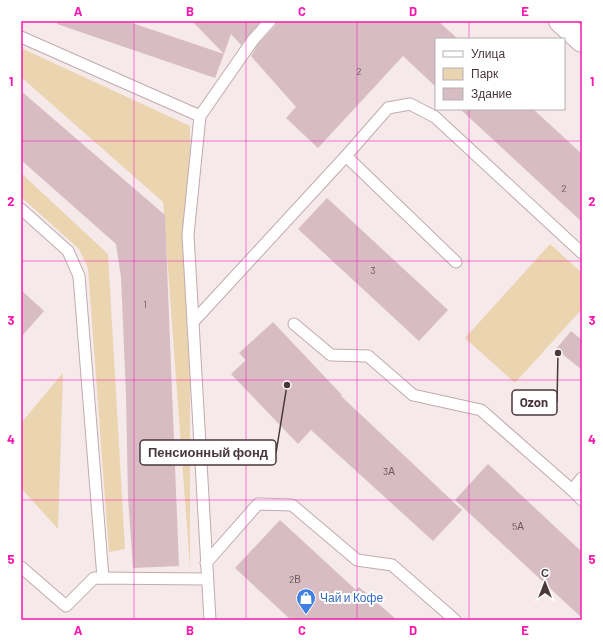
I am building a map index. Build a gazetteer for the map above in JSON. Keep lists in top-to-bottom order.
{
  "places": {
    "other": ["Ozon", "Пенсионный фонд"],
    "shop": ["Чай и Кофе"]
  },
  "house_numbers": [
    "2",
    "2",
    "3",
    "1",
    "3А",
    "5А",
    "2В"
  ],
  "legend": ["Улица", "Парк", "Здание"],
  "north": "top",
  "grid": {
    "columns": [
      "A",
      "B",
      "C",
      "D",
      "E"
    ],
    "rows": [
      "1",
      "2",
      "3",
      "4",
      "5"
    ]
  }
}
